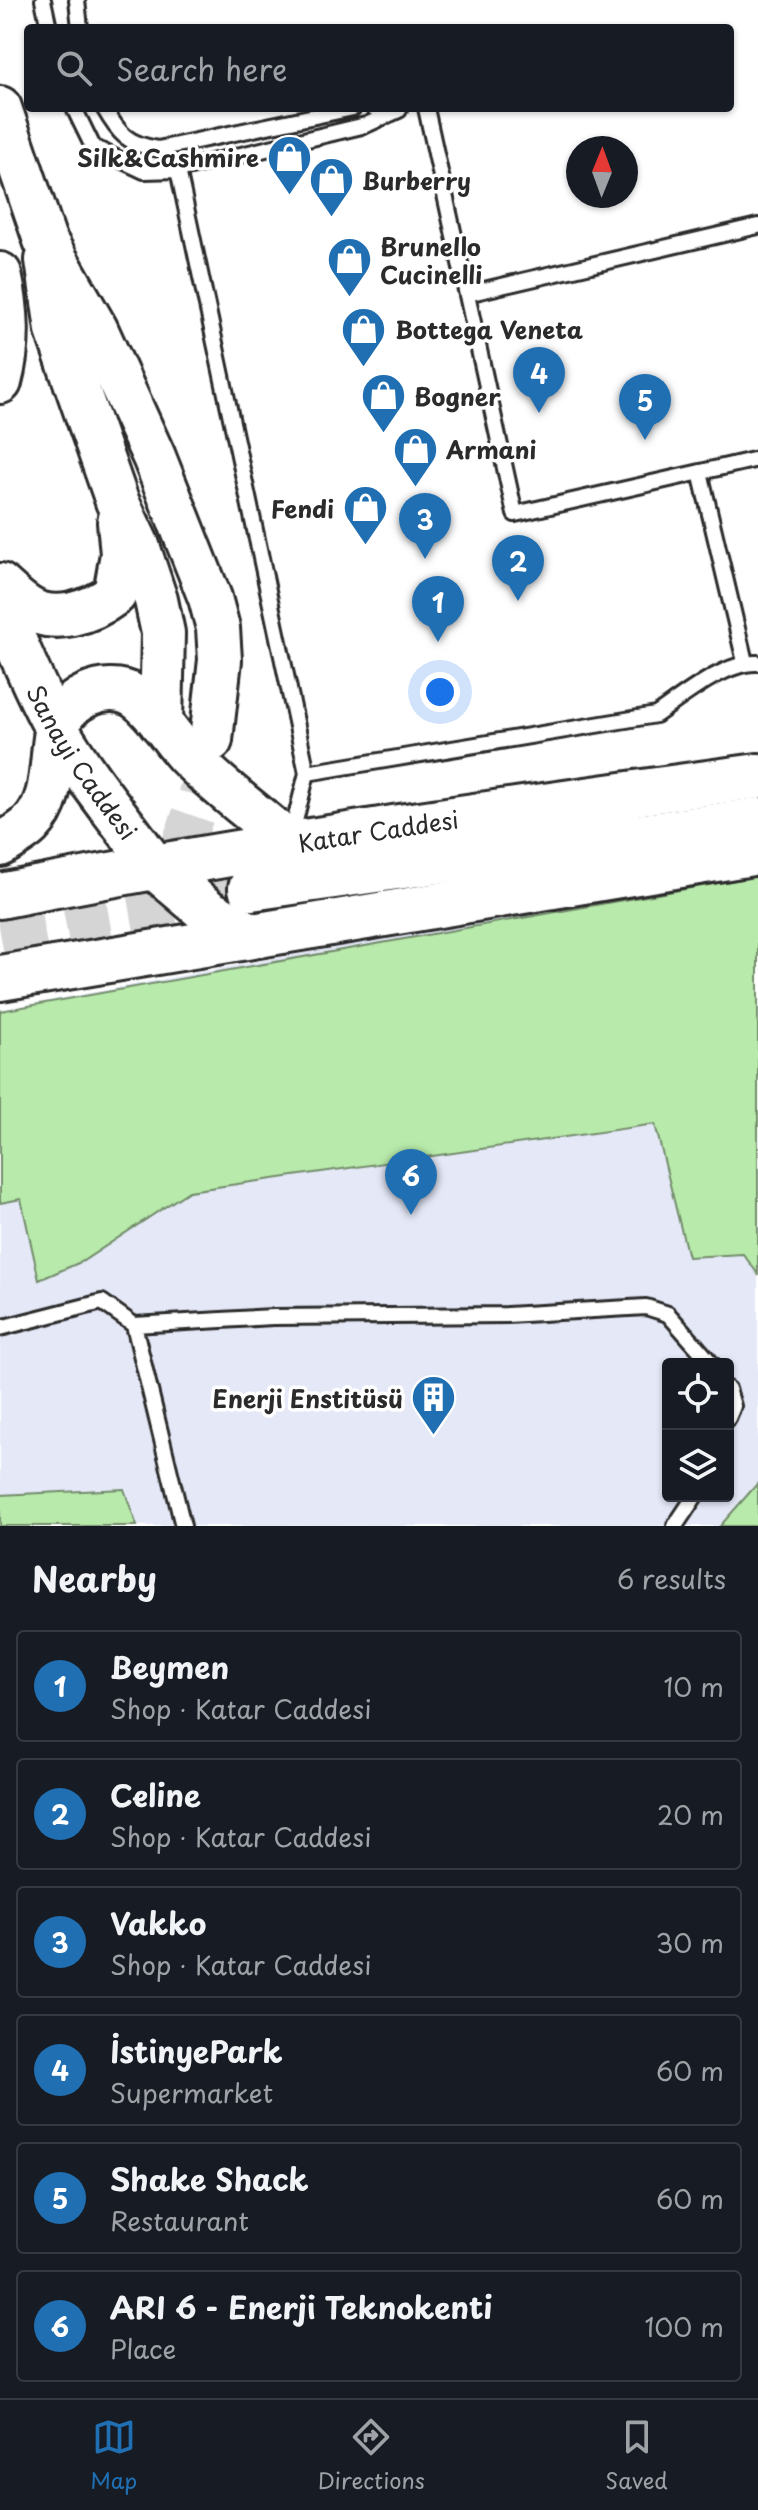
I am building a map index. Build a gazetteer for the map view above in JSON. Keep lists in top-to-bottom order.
{
  "streets": {
    "main road": ["Katar Caddesi"],
    "street": ["Sanayi Caddesi"]
  },
  "crossings": [
    ["Sanayi Caddesi", "Katar Caddesi"]
  ],
  "places": {
    "shop": [
      "Silk&Cashmire",
      "Burberry",
      "Brunello Cucinelli",
      "Bottega Veneta",
      "Bogner",
      "Armani",
      "Fendi"
    ],
    "building": ["Enerji Enstitüsü"]
  },
  "north": "top",
  "page": {
    "search": "Search here",
    "pins": [
      "4",
      "5",
      "3",
      "2",
      "1",
      "6"
    ],
    "heading": ["Nearby", "6 results"],
    "list": [
      {
        "mark": "1",
        "name": "Beymen",
        "note": "Shop · Katar Caddesi",
        "value": "10 m"
      },
      {
        "mark": "2",
        "name": "Celine",
        "note": "Shop · Katar Caddesi",
        "value": "20 m"
      },
      {
        "mark": "3",
        "name": "Vakko",
        "note": "Shop · Katar Caddesi",
        "value": "30 m"
      },
      {
        "mark": "4",
        "name": "İstinyePark",
        "note": "Supermarket",
        "value": "60 m"
      },
      {
        "mark": "5",
        "name": "Shake Shack",
        "note": "Restaurant",
        "value": "60 m"
      },
      {
        "mark": "6",
        "name": "ARI 6 - Enerji Teknokenti",
        "note": "Place",
        "value": "100 m"
      }
    ],
    "nav": ["Map", "Directions", "Saved"]
  }
}
